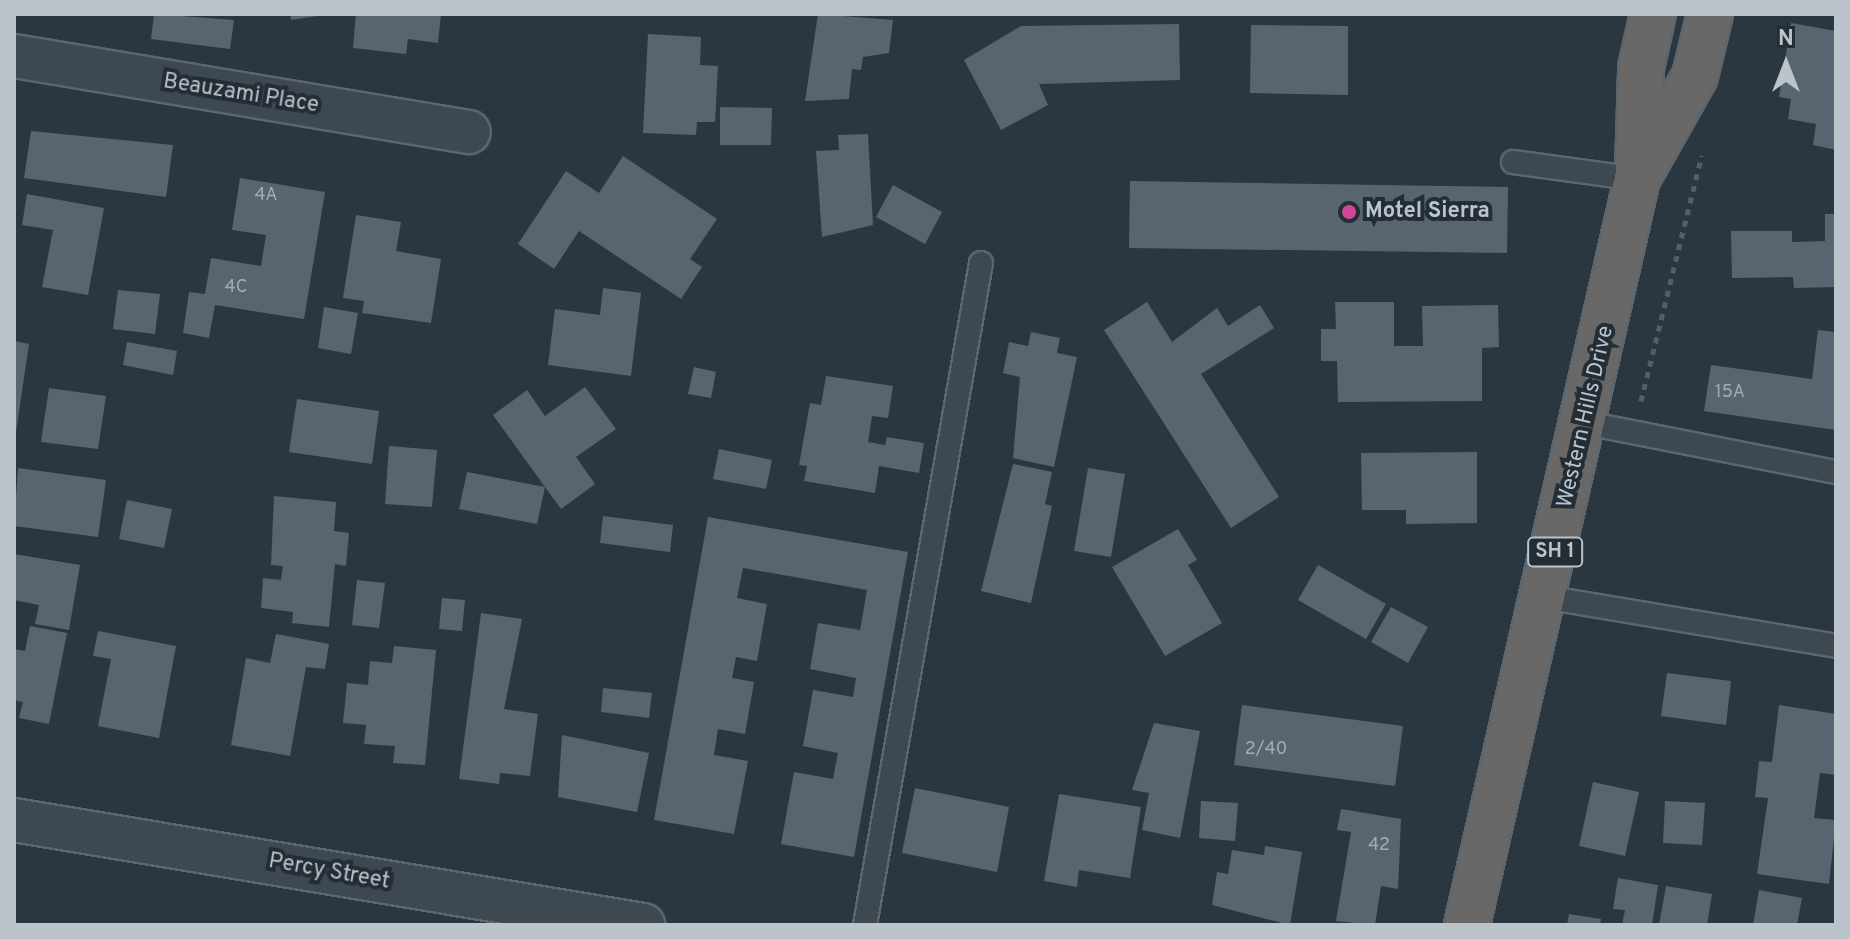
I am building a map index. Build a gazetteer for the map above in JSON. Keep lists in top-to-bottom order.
{
  "streets": {
    "highway": ["Western Hills Drive", "SH 1"],
    "street": ["Beauzami Place", "Percy Street"]
  },
  "crossings": [
    ["Western Hills Drive", "SH 1"]
  ],
  "places": ["Motel Sierra"],
  "house_numbers": [
    "4A",
    "4C",
    "15A",
    "2/40",
    "42"
  ],
  "north": "top"
}
